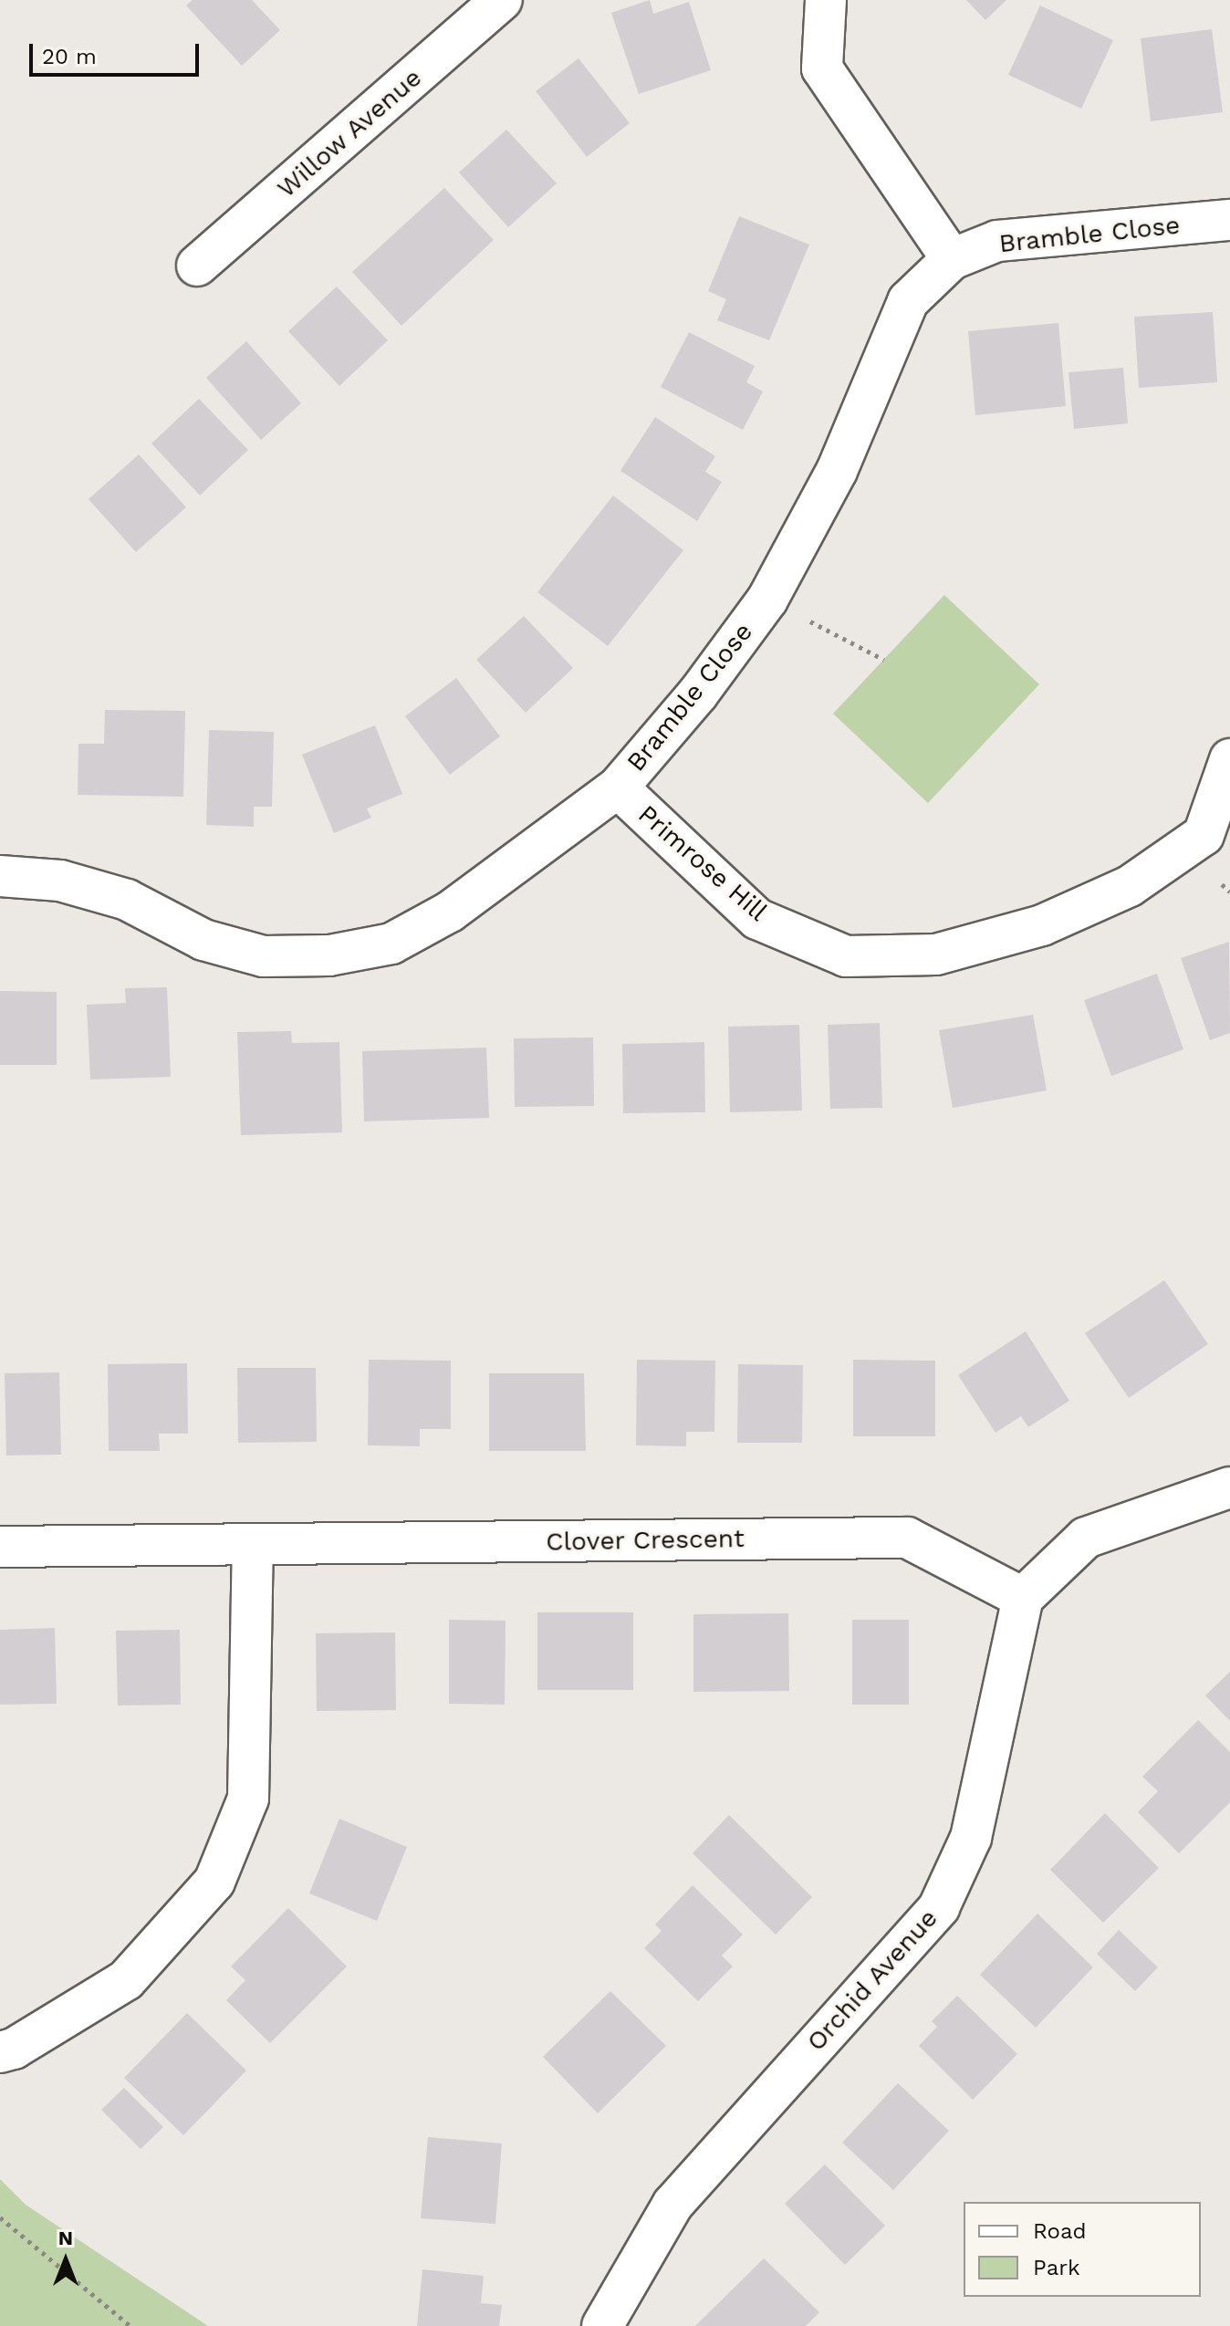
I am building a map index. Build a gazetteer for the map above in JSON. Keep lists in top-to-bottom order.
{
  "streets": {
    "street": [
      "Willow Avenue",
      "Bramble Close",
      "Primrose Hill",
      "Clover Crescent",
      "Orchid Avenue"
    ]
  },
  "crossings": [
    ["Bramble Close", "Primrose Hill"],
    ["Clover Crescent", "Orchid Avenue"]
  ],
  "legend": ["Road", "Park"],
  "scale_bar": "20 m",
  "north": "top"
}
